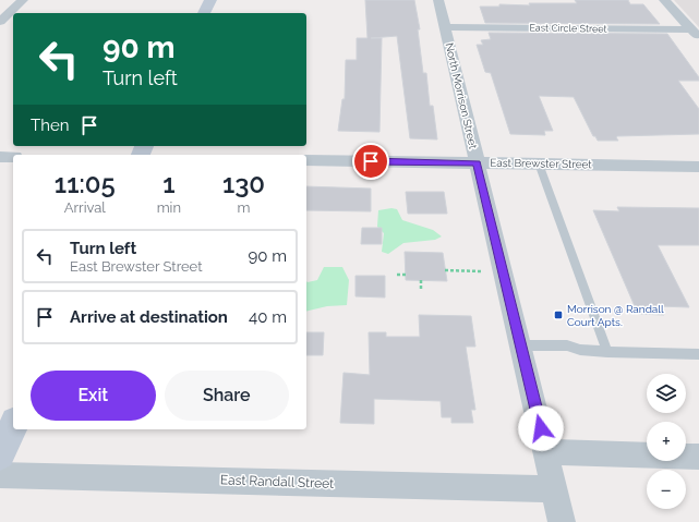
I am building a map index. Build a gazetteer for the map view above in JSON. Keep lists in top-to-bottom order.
{
  "streets": {
    "street": [
      "East Circle Street",
      "North Morrison Street",
      "East Brewster Street",
      "East Randall Street"
    ]
  },
  "crossings": [
    ["East Circle Street", "North Morrison Street"],
    ["North Morrison Street", "East Brewster Street"],
    ["North Morrison Street", "East Randall Street"]
  ],
  "places": {
    "transit": ["Morrison @ Randall Court Apts."]
  },
  "page": {
    "turn": ["90 m", "Turn left"],
    "then": "Then",
    "eta": [
      "11:05",
      "Arrival",
      "1",
      "min",
      "130",
      "m"
    ],
    "list": [
      {
        "name": "Turn left",
        "note": "East Brewster Street",
        "value": "90 m"
      },
      {
        "name": "Arrive at destination",
        "value": "40 m"
      }
    ],
    "buttons": ["Exit", "Share"],
    "map_buttons": ["+", "−"]
  }
}
